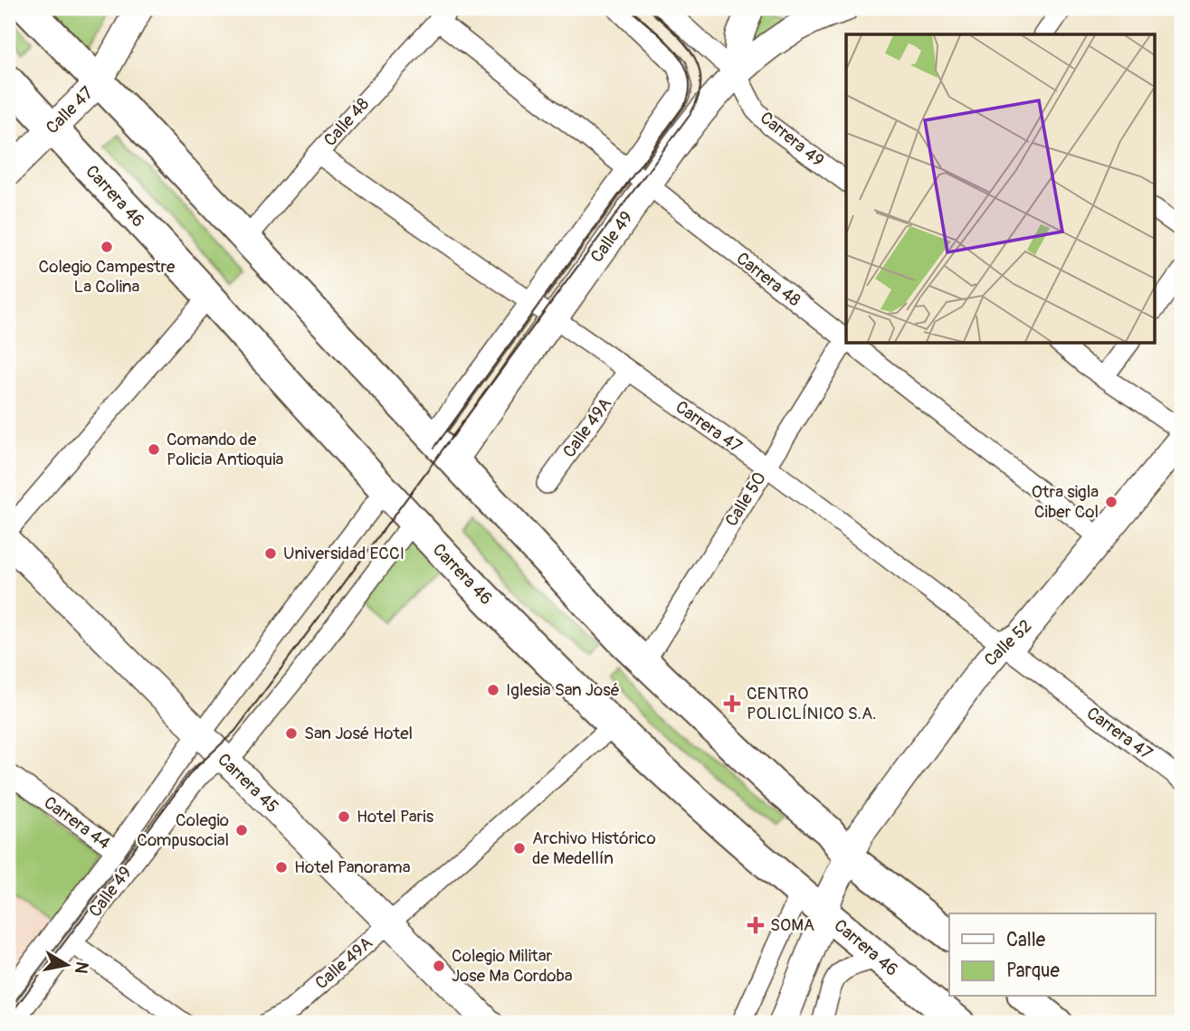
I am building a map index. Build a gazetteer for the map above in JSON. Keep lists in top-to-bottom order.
{
  "streets": {
    "main road": [
      "Calle 47",
      "Carrera 46",
      "Calle 49",
      "Calle 52",
      "Carrera 45"
    ],
    "street": [
      "Calle 48",
      "Carrera 49",
      "Carrera 48",
      "Carrera 47",
      "Calle 49A",
      "Calle 50",
      "Carrera 44"
    ]
  },
  "crossings": [
    ["Calle 47", "Carrera 46"],
    ["Calle 48", "Carrera 48"],
    ["Calle 48", "Carrera 47"],
    ["Carrera 49", "Calle 49"],
    ["Carrera 46", "Calle 52"],
    ["Calle 49", "Carrera 48"],
    ["Calle 49", "Carrera 47"],
    ["Calle 49", "Carrera 44"],
    ["Carrera 48", "Calle 52"],
    ["Carrera 47", "Calle 49A"],
    ["Carrera 47", "Calle 50"],
    ["Carrera 47", "Calle 52"],
    ["Calle 49A", "Carrera 45"]
  ],
  "places": {
    "other": [
      "Colegio Campestre La Colina",
      "Comando de Policia Antioquia",
      "Otra sigla Ciber Col",
      "Universidad ECCI",
      "Iglesia San José",
      "San José Hotel",
      "Hotel Paris",
      "Colegio Compusocial",
      "Archivo Histórico de Medellín",
      "Hotel Panorama",
      "Colegio Militar Jose Ma Cordoba"
    ],
    "health": ["CENTRO POLICLÍNICO S.A.", "SOMA"]
  },
  "legend": ["Calle", "Parque"],
  "north": "right"
}
